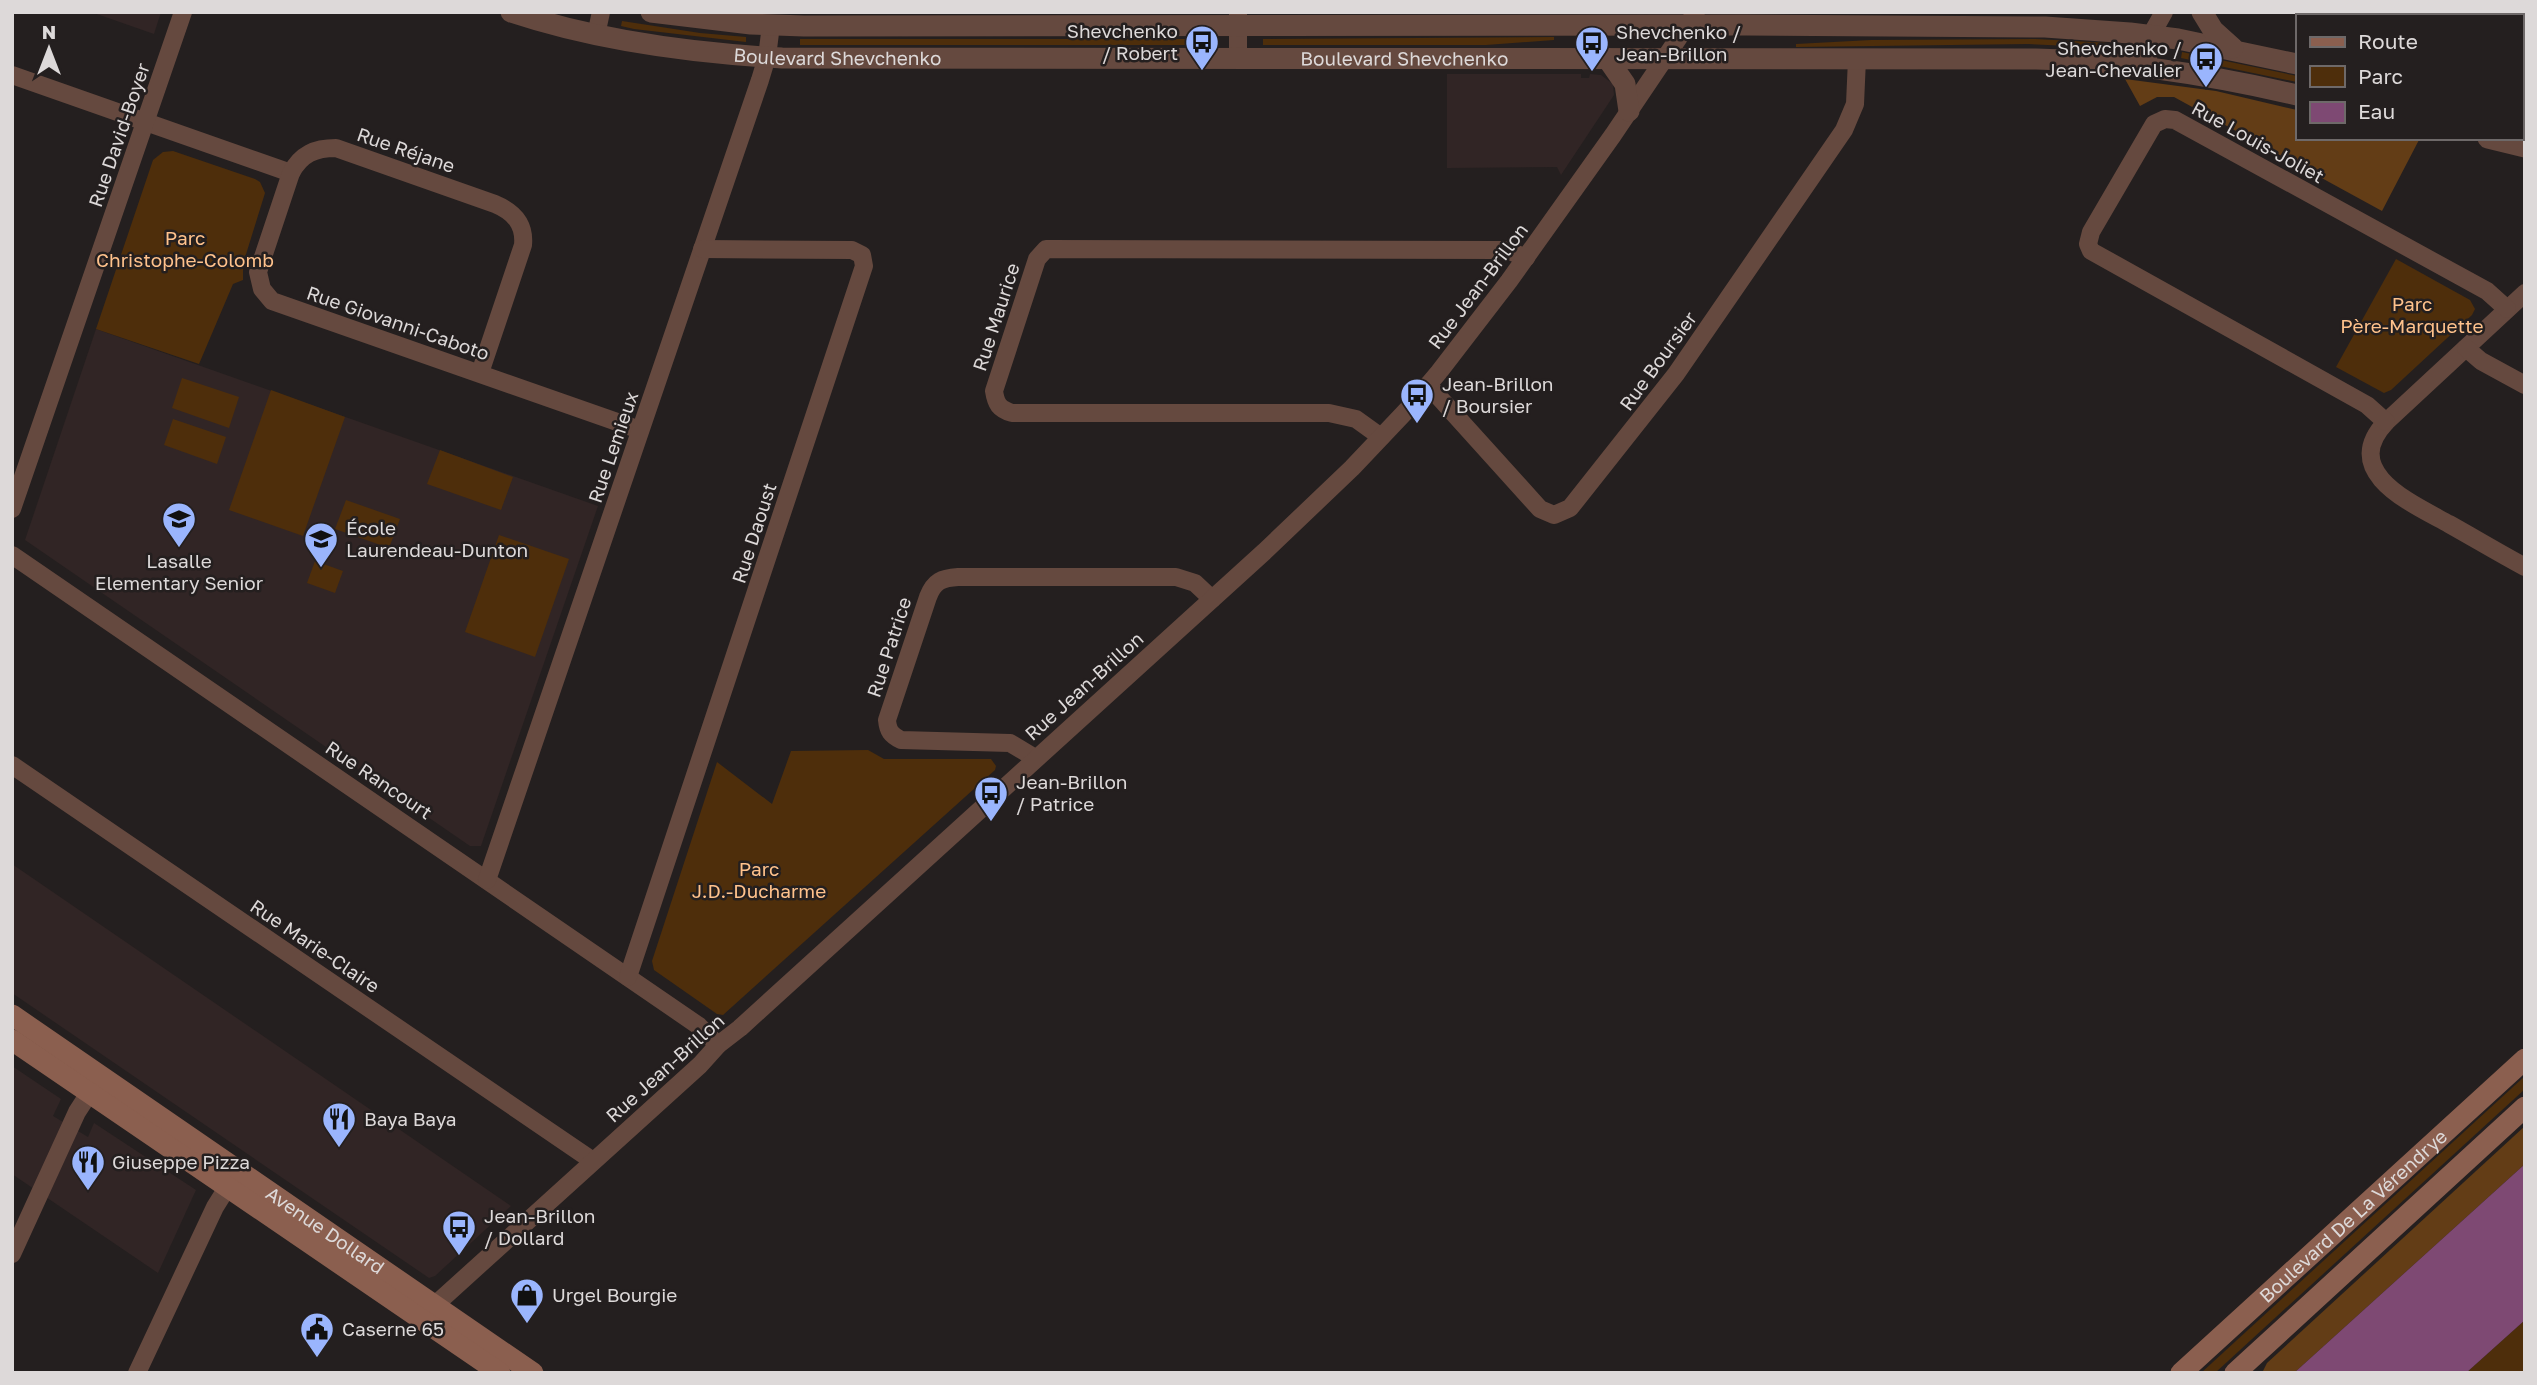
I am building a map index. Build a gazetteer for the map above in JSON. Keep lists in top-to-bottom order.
{
  "streets": {
    "main road": ["Boulevard De La Vérendrye", "Avenue Dollard"],
    "street": [
      "Boulevard Shevchenko",
      "Rue David-Boyer",
      "Rue Louis-Joliet",
      "Rue Réjane",
      "Rue Jean-Brillon",
      "Rue Maurice",
      "Rue Giovanni-Caboto",
      "Rue Boursier",
      "Rue Lemieux",
      "Rue Daoust",
      "Rue Patrice",
      "Rue Rancourt",
      "Rue Marie-Claire"
    ]
  },
  "crossings": [
    ["Boulevard Shevchenko", "Rue Jean-Brillon"],
    ["Boulevard Shevchenko", "Rue Boursier"],
    ["Boulevard Shevchenko", "Rue Lemieux"],
    ["Rue Réjane", "Rue Giovanni-Caboto"],
    ["Rue Jean-Brillon", "Rue Maurice"],
    ["Rue Jean-Brillon", "Rue Boursier"],
    ["Rue Jean-Brillon", "Rue Patrice"],
    ["Rue Jean-Brillon", "Rue Rancourt"],
    ["Rue Jean-Brillon", "Rue Marie-Claire"],
    ["Rue Jean-Brillon", "Avenue Dollard"],
    ["Rue Giovanni-Caboto", "Rue Lemieux"],
    ["Rue Lemieux", "Rue Daoust"],
    ["Rue Lemieux", "Rue Rancourt"],
    ["Rue Daoust", "Rue Rancourt"]
  ],
  "parks": ["Parc Christophe-Colomb", "Parc Père-Marquette", "Parc J.D.-Ducharme"],
  "places": {
    "bus stop": [
      "Shevchenko / Robert",
      "Shevchenko / Jean-Brillon",
      "Shevchenko / Jean-Chevalier",
      "Jean-Brillon / Boursier",
      "Jean-Brillon / Patrice",
      "Jean-Brillon / Dollard"
    ],
    "school or university": ["Lasalle Elementary Senior", "École Laurendeau-Dunton"],
    "restaurant": ["Baya Baya", "Giuseppe Pizza"],
    "shop": ["Urgel Bourgie"],
    "public building": ["Caserne 65"]
  },
  "legend": ["Route", "Parc", "Eau"],
  "north": "top"
}
